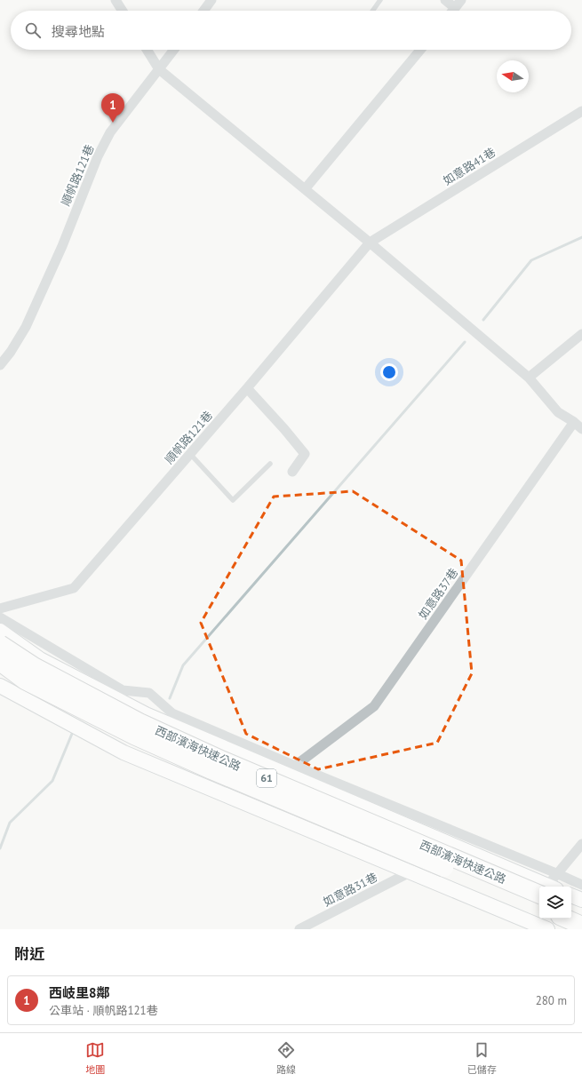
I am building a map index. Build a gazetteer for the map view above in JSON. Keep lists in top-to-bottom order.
{
  "streets": {
    "highway": ["西部濱海快速公路", "61"],
    "street": [
      "如意路41巷",
      "順帆路121巷",
      "如意路37巷",
      "如意路31巷"
    ]
  },
  "crossings": [
    ["如意路41巷", "順帆路121巷"]
  ],
  "north": "left",
  "page": {
    "search": "搜尋地點",
    "pins": "1",
    "heading": "附近",
    "list": [
      {
        "mark": "1",
        "name": "西岐里8鄰",
        "note": "公車站 · 順帆路121巷",
        "value": "280 m"
      }
    ],
    "nav": ["地圖", "路線", "已儲存"]
  }
}
